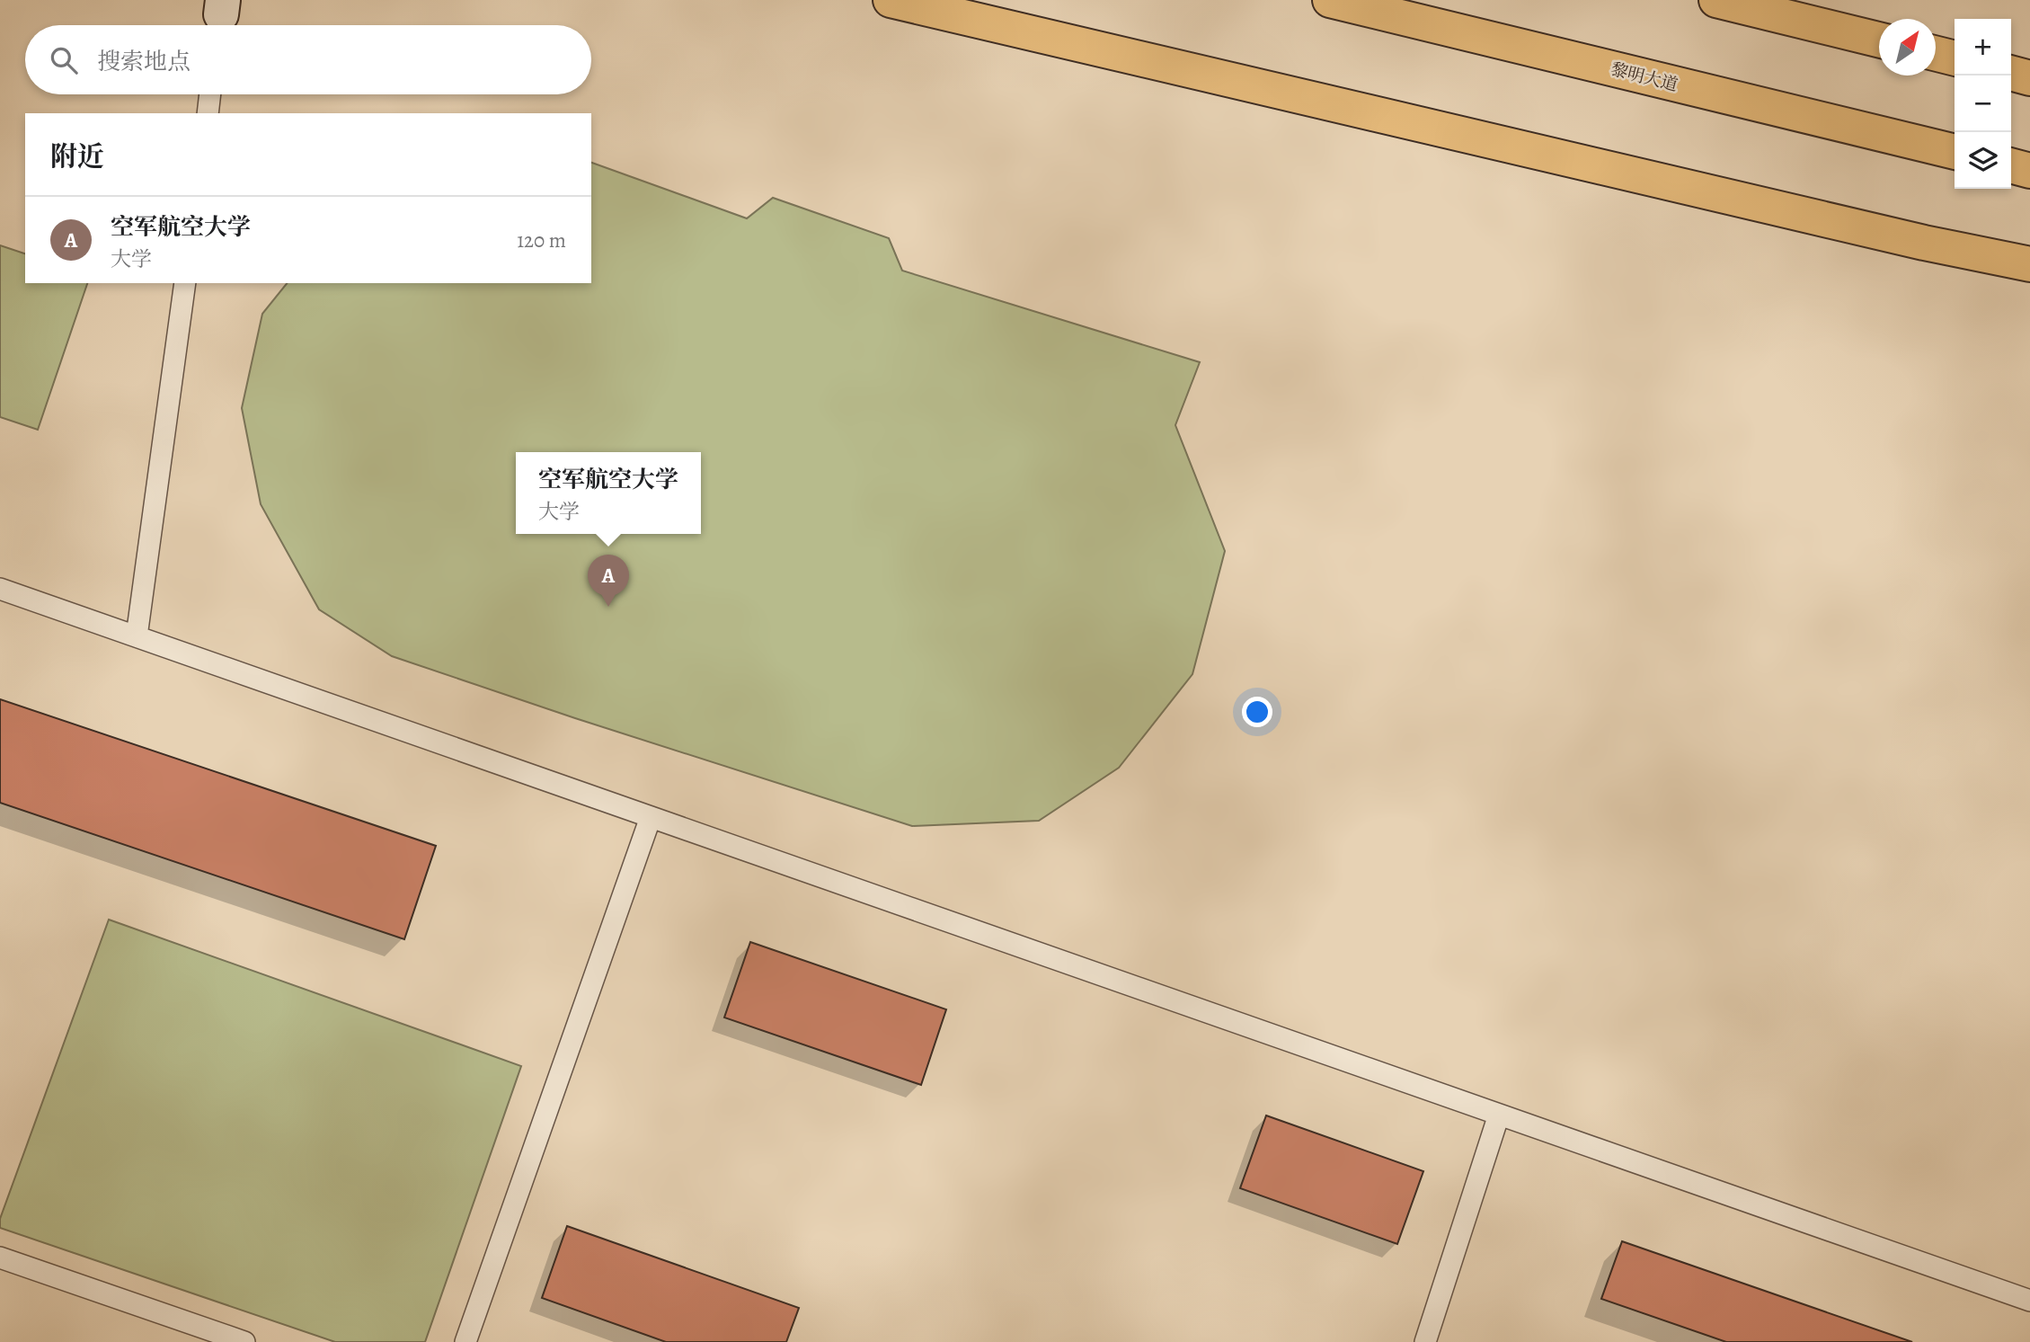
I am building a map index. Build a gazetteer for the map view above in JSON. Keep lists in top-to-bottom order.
{
  "streets": {
    "highway": ["黎明大道"]
  },
  "north": "top right",
  "page": {
    "map_buttons": ["+", "−"],
    "search": "搜索地点",
    "heading": "附近",
    "list": [
      {
        "mark": "A",
        "name": "空军航空大学",
        "note": "大学",
        "value": "120 m"
      }
    ],
    "popup": ["空军航空大学", "大学"],
    "pins": "A"
  }
}
